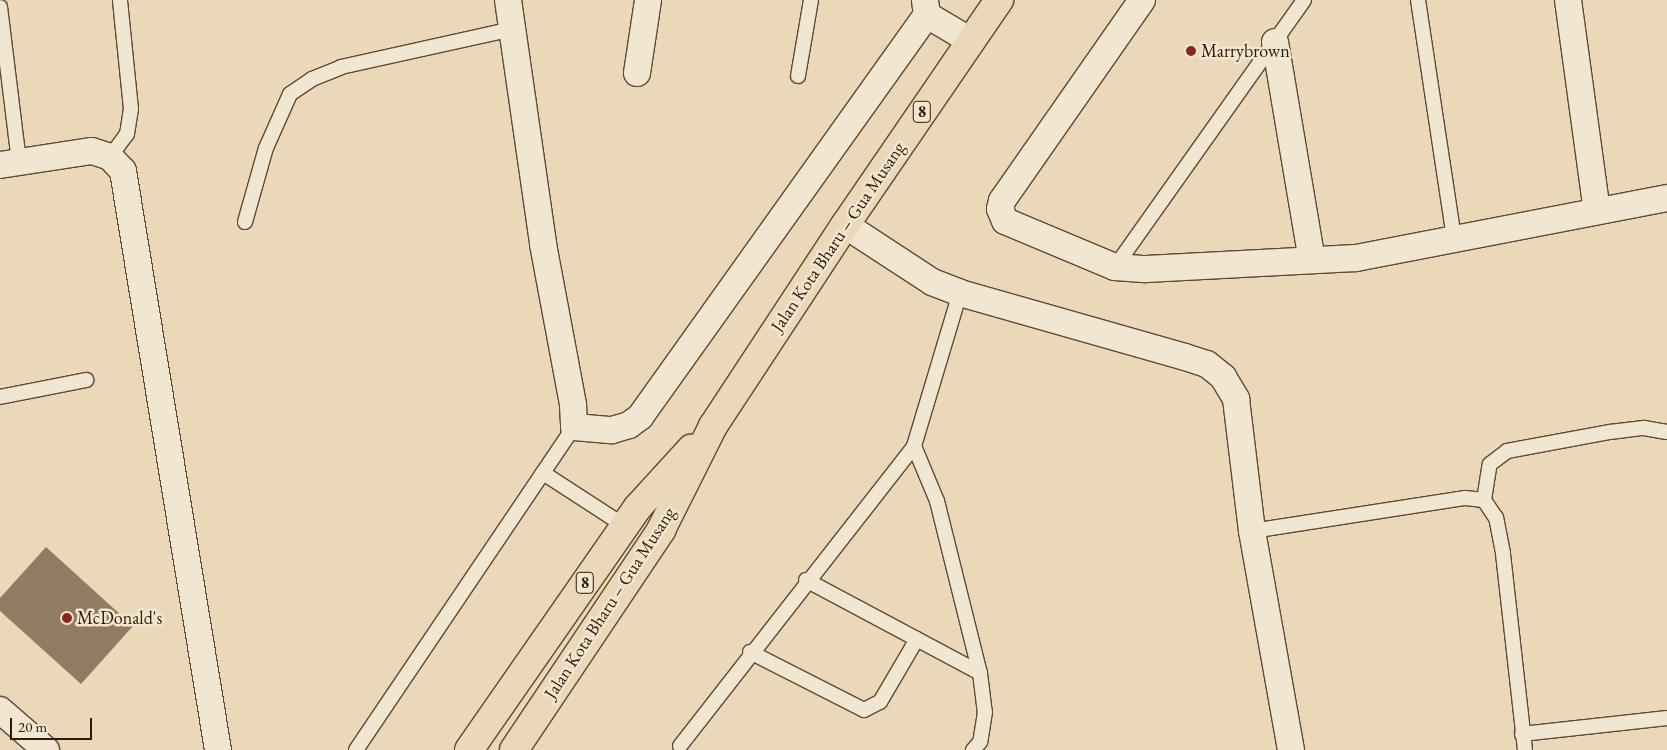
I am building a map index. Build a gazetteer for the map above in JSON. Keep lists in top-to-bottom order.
{
  "streets": {
    "highway": ["8", "Jalan Kota Bharu – Gua Musang"]
  },
  "places": ["Marrybrown", "McDonald's"],
  "scale_bar": "20 m"
}
